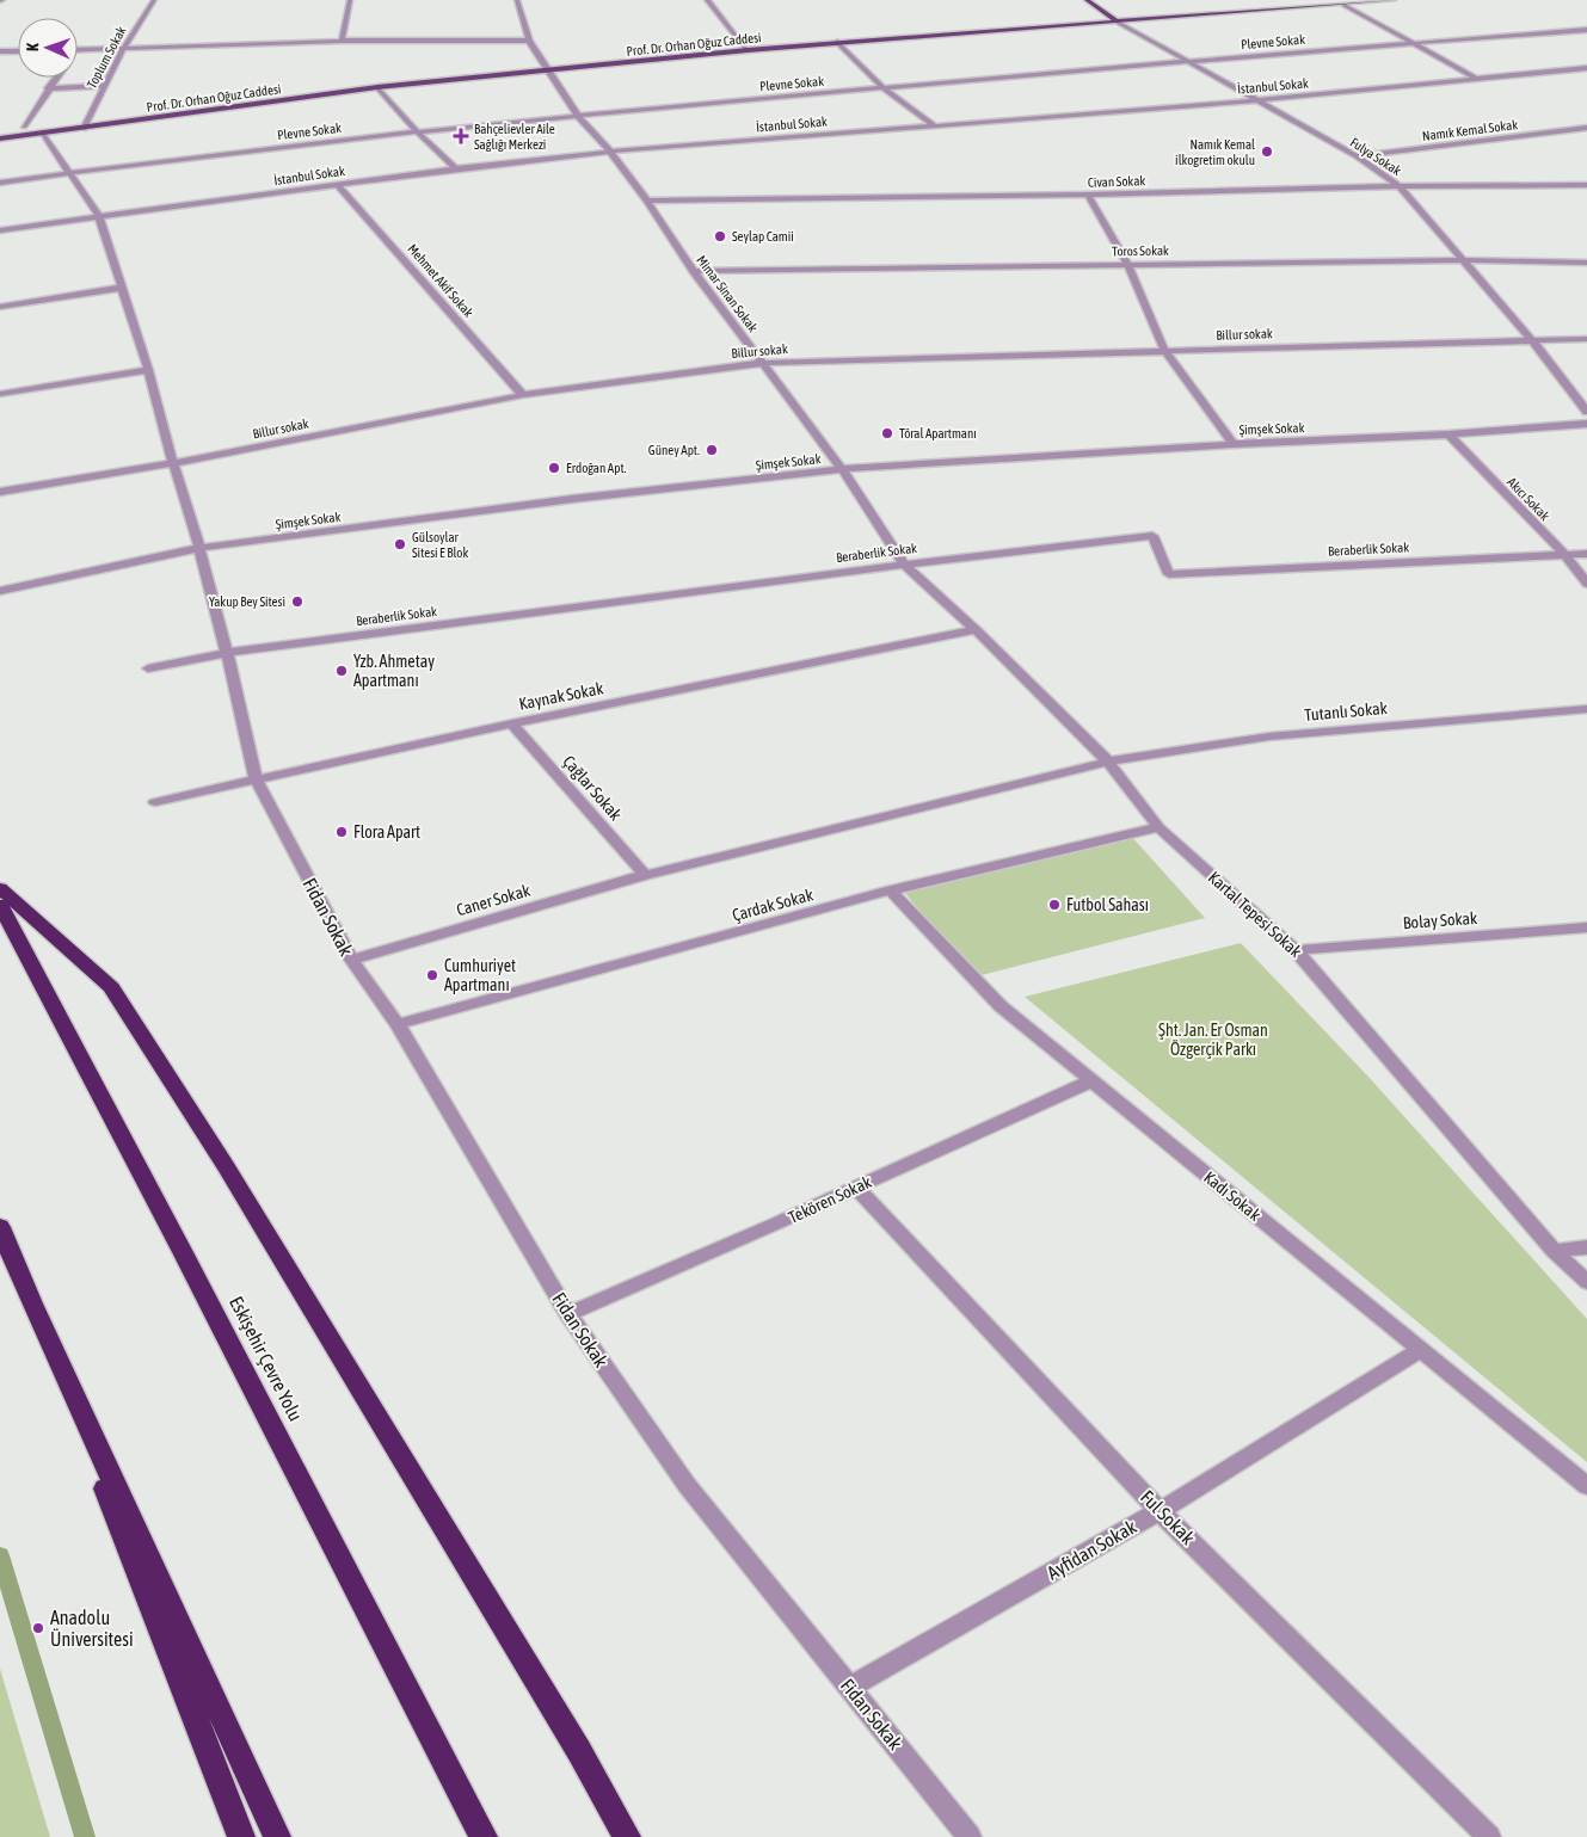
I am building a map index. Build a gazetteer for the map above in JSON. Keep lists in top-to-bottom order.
{
  "streets": {
    "highway": ["Eskişehir Çevre Yolu"],
    "main road": ["Prof. Dr. Orhan Oğuz Caddesi"],
    "street": [
      "Plevne Sokak",
      "Toplum Sokak",
      "İstanbul Sokak",
      "Namık Kemal Sokak",
      "Fulya Sokak",
      "Civan Sokak",
      "Toros Sokak",
      "Mehmet Akif Sokak",
      "Mimar Sinan Sokak",
      "Billur sokak",
      "Şimşek Sokak",
      "Akıcı Sokak",
      "Beraberlik Sokak",
      "Kaynak Sokak",
      "Tutanlı Sokak",
      "Çağlar Sokak",
      "Caner Sokak",
      "Çardak Sokak",
      "Kartal Tepesi Sokak",
      "Fidan Sokak",
      "Bolay Sokak",
      "Kadı Sokak",
      "Tekören Sokak",
      "Ful Sokak",
      "Ayfidan Sokak"
    ]
  },
  "crossings": [
    ["Plevne Sokak", "Fulya Sokak"],
    ["Plevne Sokak", "Mimar Sinan Sokak"],
    ["Plevne Sokak", "Fidan Sokak"],
    ["Prof. Dr. Orhan Oğuz Caddesi", "Toplum Sokak"],
    ["Prof. Dr. Orhan Oğuz Caddesi", "Fulya Sokak"],
    ["Prof. Dr. Orhan Oğuz Caddesi", "Mimar Sinan Sokak"],
    ["Prof. Dr. Orhan Oğuz Caddesi", "Fidan Sokak"],
    ["İstanbul Sokak", "Fulya Sokak"],
    ["İstanbul Sokak", "Mehmet Akif Sokak"],
    ["İstanbul Sokak", "Mimar Sinan Sokak"],
    ["İstanbul Sokak", "Fidan Sokak"],
    ["Namık Kemal Sokak", "Fulya Sokak"],
    ["Fulya Sokak", "Civan Sokak"],
    ["Fulya Sokak", "Toros Sokak"],
    ["Fulya Sokak", "Billur sokak"],
    ["Civan Sokak", "Mimar Sinan Sokak"],
    ["Toros Sokak", "Mimar Sinan Sokak"],
    ["Mehmet Akif Sokak", "Billur sokak"],
    ["Mimar Sinan Sokak", "Billur sokak"],
    ["Mimar Sinan Sokak", "Şimşek Sokak"],
    ["Mimar Sinan Sokak", "Beraberlik Sokak"],
    ["Mimar Sinan Sokak", "Kartal Tepesi Sokak"],
    ["Billur sokak", "Fidan Sokak"],
    ["Şimşek Sokak", "Akıcı Sokak"],
    ["Şimşek Sokak", "Fidan Sokak"],
    ["Akıcı Sokak", "Beraberlik Sokak"],
    ["Beraberlik Sokak", "Kartal Tepesi Sokak"],
    ["Beraberlik Sokak", "Fidan Sokak"],
    ["Kaynak Sokak", "Çağlar Sokak"],
    ["Kaynak Sokak", "Kartal Tepesi Sokak"],
    ["Kaynak Sokak", "Fidan Sokak"],
    ["Tutanlı Sokak", "Çağlar Sokak"],
    ["Tutanlı Sokak", "Caner Sokak"],
    ["Tutanlı Sokak", "Kartal Tepesi Sokak"],
    ["Çağlar Sokak", "Caner Sokak"],
    ["Caner Sokak", "Fidan Sokak"],
    ["Çardak Sokak", "Kartal Tepesi Sokak"],
    ["Çardak Sokak", "Fidan Sokak"],
    ["Çardak Sokak", "Kadı Sokak"],
    ["Kartal Tepesi Sokak", "Bolay Sokak"],
    ["Fidan Sokak", "Tekören Sokak"],
    ["Fidan Sokak", "Ayfidan Sokak"],
    ["Kadı Sokak", "Tekören Sokak"],
    ["Kadı Sokak", "Ayfidan Sokak"],
    ["Tekören Sokak", "Ful Sokak"],
    ["Ful Sokak", "Ayfidan Sokak"]
  ],
  "parks": ["Şht. Jan. Er Osman Özgerçik Parkı"],
  "places": {
    "health": ["Bahçelievler Aile Sağlığı Merkezi"],
    "other": [
      "Namık Kemal ilkogretim okulu",
      "Seylap Camii",
      "Töral Apartmanı",
      "Güney Apt.",
      "Erdoğan Apt.",
      "Gülsoylar Sitesi E Blok",
      "Yakup Bey Sitesi",
      "Yzb. Ahmetay Apartmanı",
      "Flora Apart",
      "Futbol Sahası",
      "Cumhuriyet Apartmanı",
      "Anadolu Üniversitesi"
    ]
  },
  "north": "left"
}
